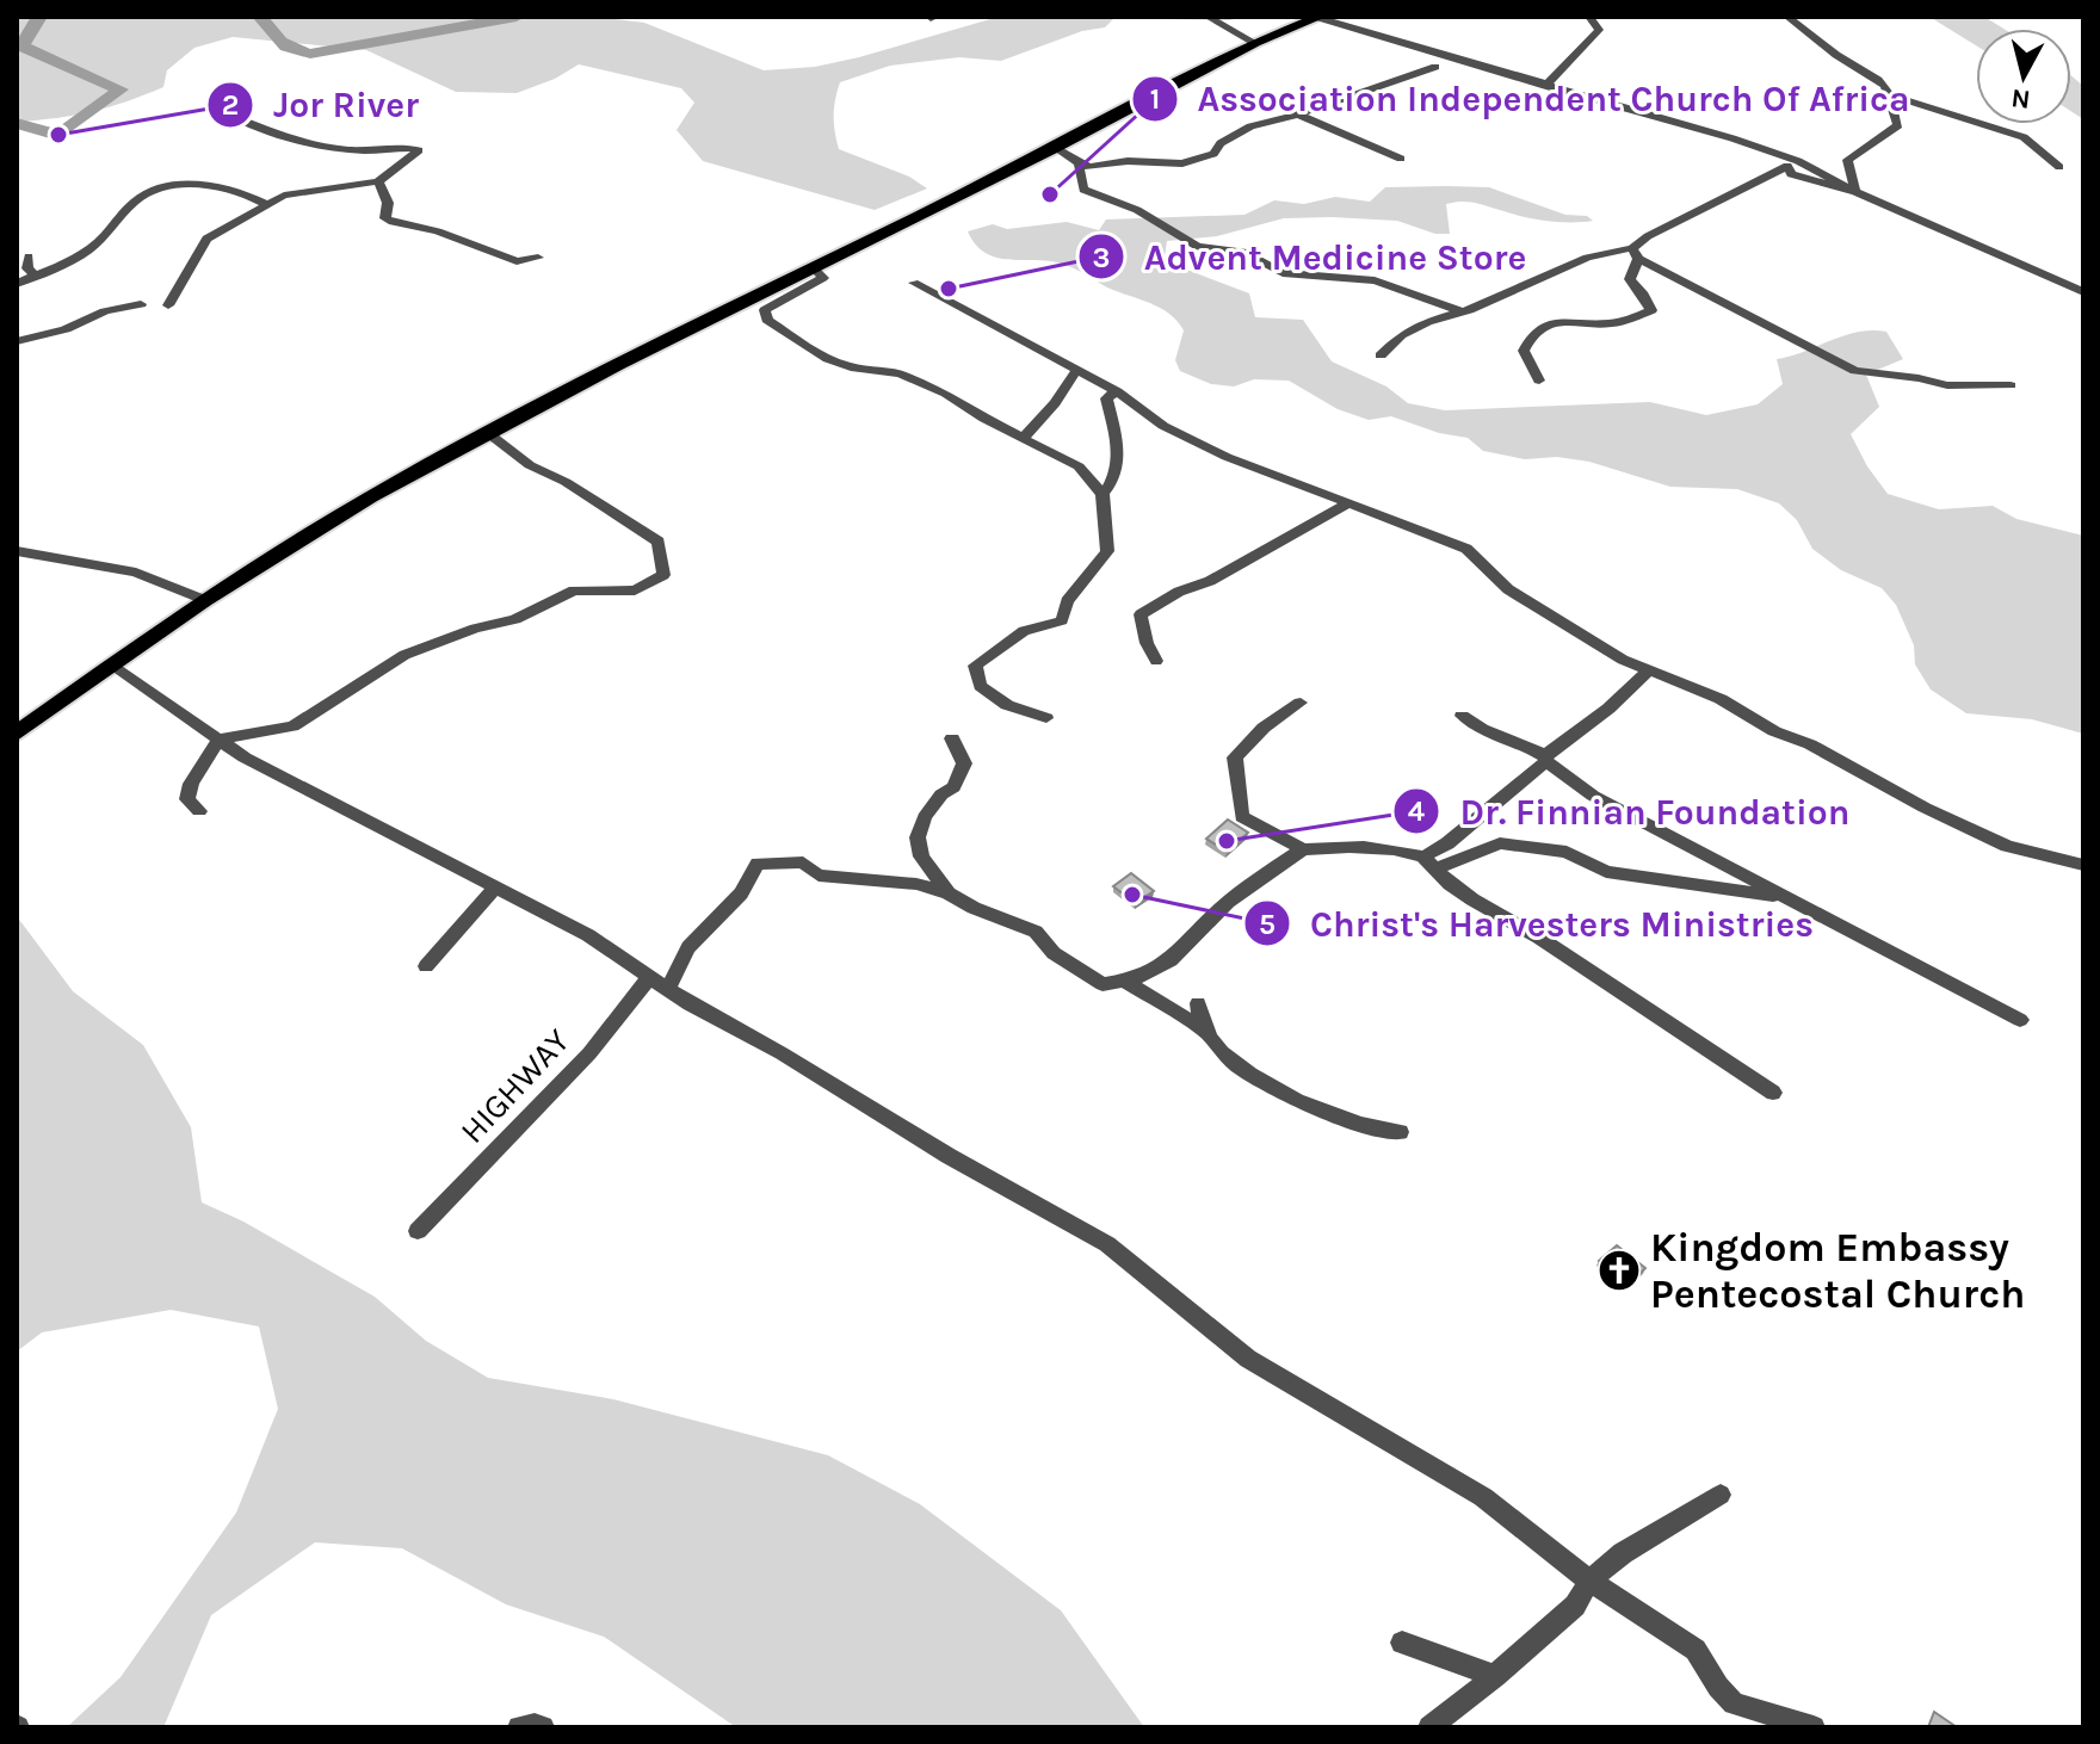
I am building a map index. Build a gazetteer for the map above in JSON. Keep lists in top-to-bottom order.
{
  "streets": {
    "street": ["HIGHWAY"]
  },
  "places": {
    "other": [
      "Jor River",
      "Association Independent Church Of Africa",
      "Advent Medicine Store",
      "Dr. Finnian Foundation",
      "Christ's Harvesters Ministries"
    ],
    "church": ["Kingdom Embassy Pentecostal Church"]
  },
  "north": "bottom"
}
